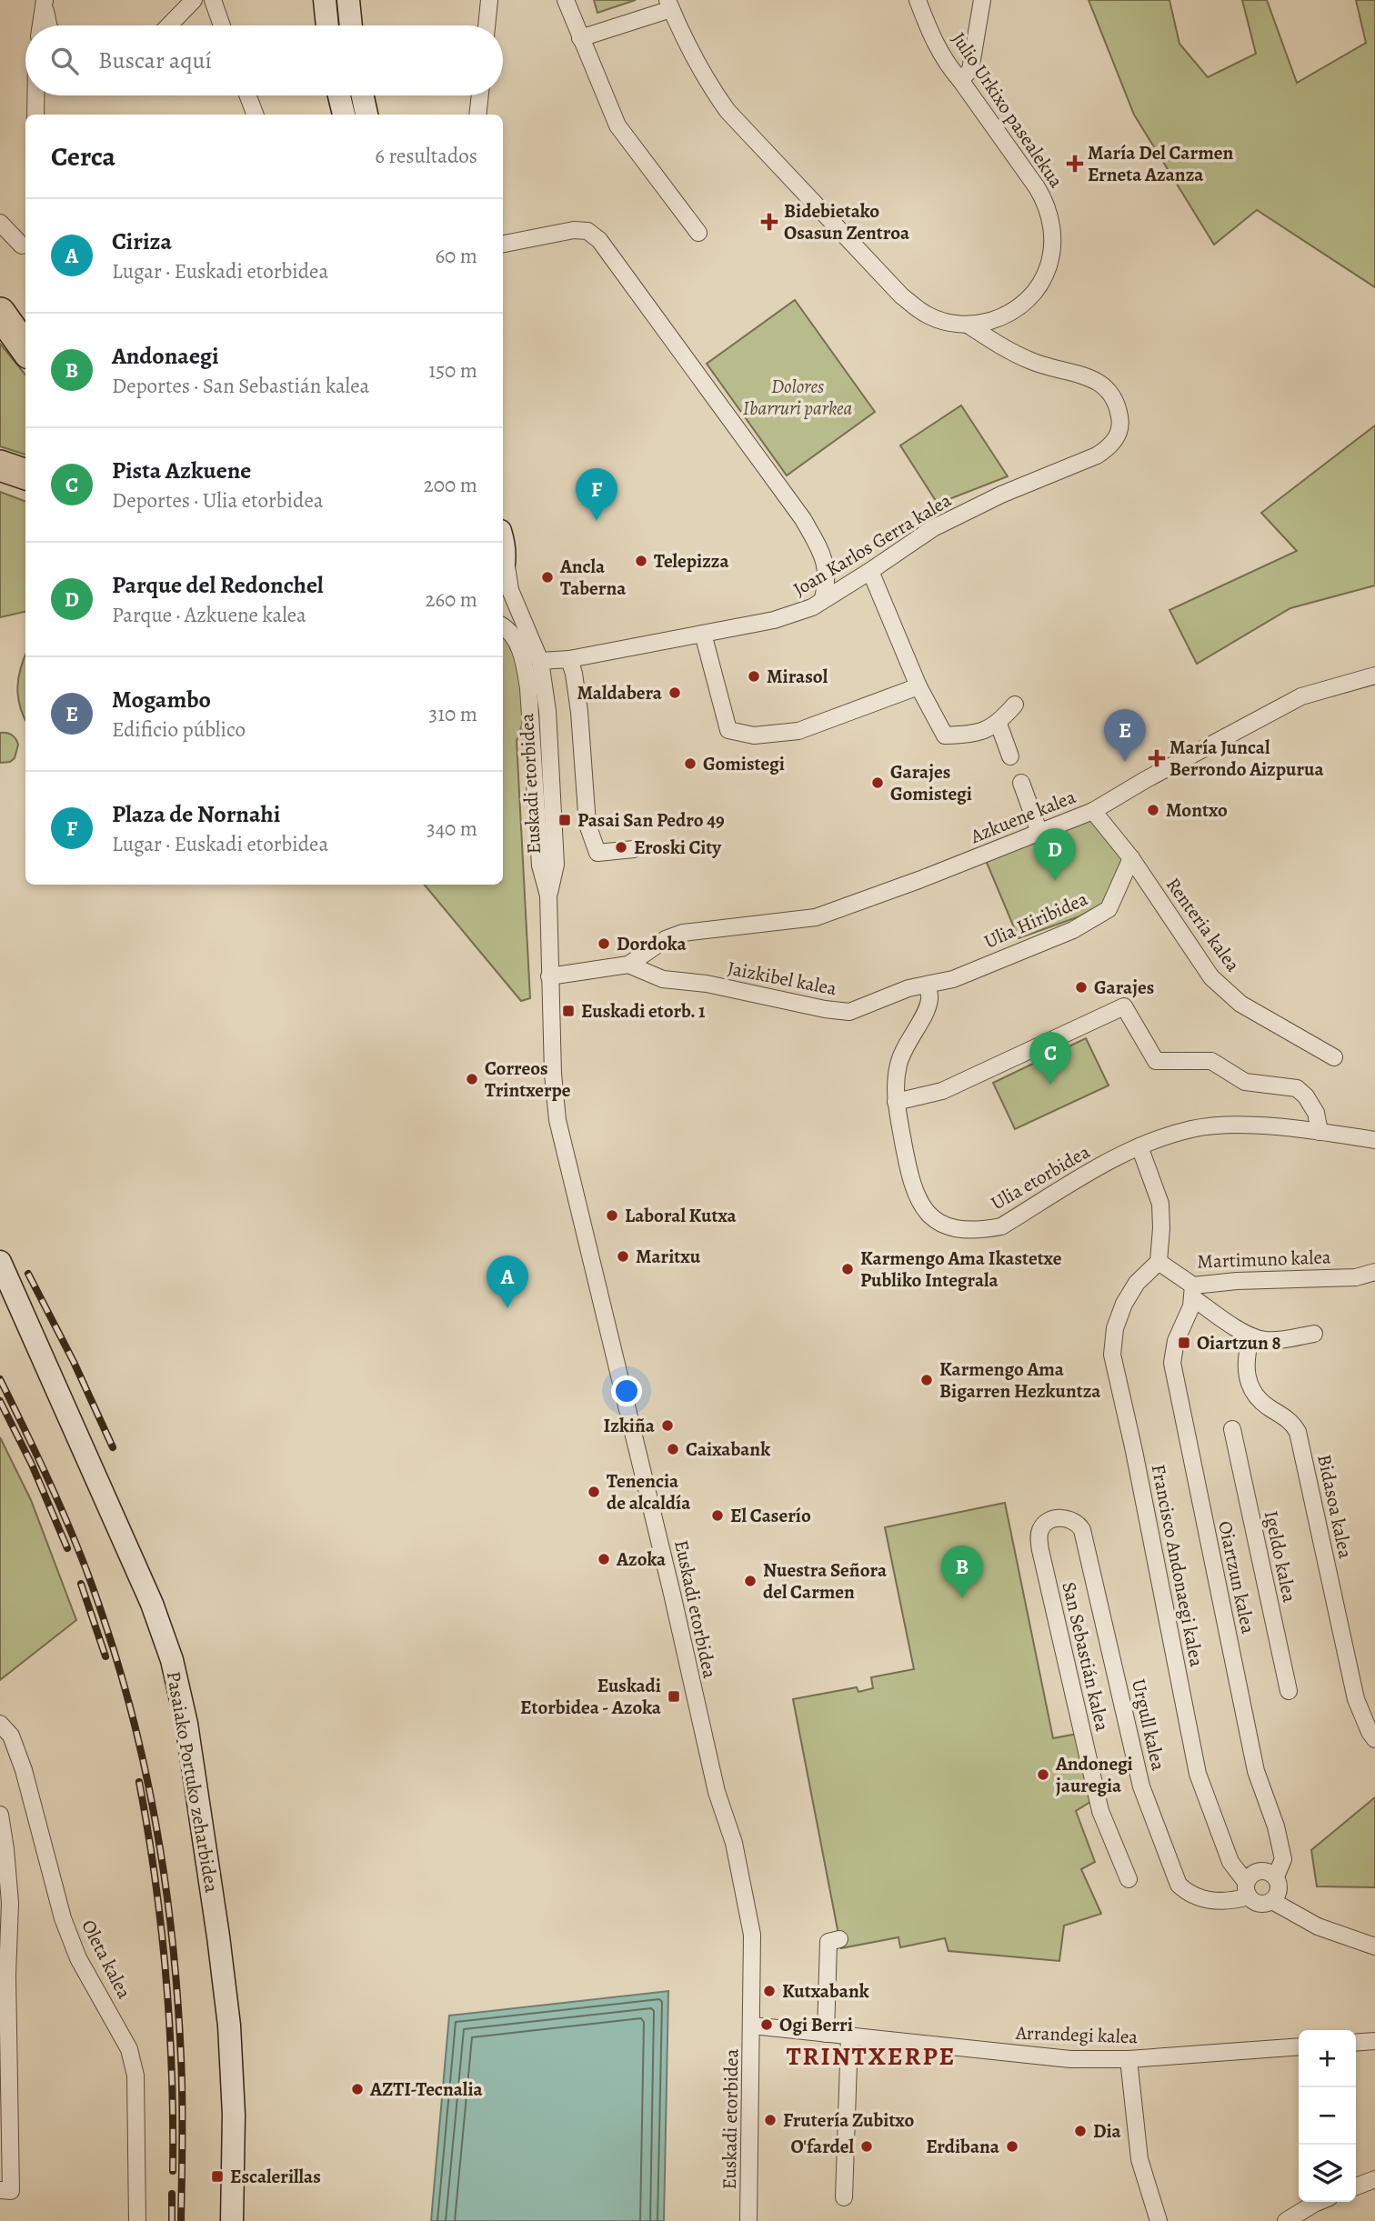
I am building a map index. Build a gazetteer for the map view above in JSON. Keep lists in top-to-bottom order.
{
  "streets": {
    "main road": ["Pasaiako Portuko zeharbidea"],
    "street": [
      "Julio Urkixo pasealekua",
      "Joan Karlos Gerra kalea",
      "Euskadi etorbidea",
      "Azkuene kalea",
      "Ulia Hiribidea",
      "Renteria kalea",
      "Jaizkibel kalea",
      "Ulia etorbidea",
      "Martimuno kalea",
      "Bidasoa kalea",
      "Igeldo kalea",
      "Francisco Andonaegi kalea",
      "Oiartzun kalea",
      "San Sebastián kalea",
      "Urgull kalea",
      "Oleta kalea",
      "Arrandegi kalea"
    ]
  },
  "crossings": [
    ["Julio Urkixo pasealekua", "Joan Karlos Gerra kalea"],
    ["Joan Karlos Gerra kalea", "Euskadi etorbidea"],
    ["Euskadi etorbidea", "Arrandegi kalea"],
    ["Azkuene kalea", "Renteria kalea"],
    ["Azkuene kalea", "Jaizkibel kalea"],
    ["Ulia Hiribidea", "Renteria kalea"],
    ["Ulia Hiribidea", "Jaizkibel kalea"],
    ["Ulia Hiribidea", "Ulia etorbidea"],
    ["Jaizkibel kalea", "Ulia etorbidea"],
    ["Martimuno kalea", "Francisco Andonaegi kalea"],
    ["Martimuno kalea", "Oiartzun kalea"],
    ["Francisco Andonaegi kalea", "Oiartzun kalea"],
    ["Francisco Andonaegi kalea", "Urgull kalea"],
    ["Oiartzun kalea", "Urgull kalea"],
    ["San Sebastián kalea", "Urgull kalea"]
  ],
  "districts": ["TRINTXERPE"],
  "parks": ["Dolores Ibarruri parkea"],
  "places": {
    "health": ["María Del Carmen Erneta Azanza", "Bidebietako Osasun Zentroa", "María Juncal Berrondo Aizpurua"],
    "other": [
      "Telepizza",
      "Ancla Taberna",
      "Mirasol",
      "Maldabera",
      "Gomistegi",
      "Garajes Gomistegi",
      "Montxo",
      "Eroski City",
      "Dordoka",
      "Garajes",
      "Correos Trintxerpe",
      "Laboral Kutxa",
      "Maritxu",
      "Karmengo Ama Ikastetxe Publiko Integrala",
      "Karmengo Ama Bigarren Hezkuntza",
      "Izkiña",
      "Caixabank",
      "Tenencia de alcaldía",
      "El Caserío",
      "Azoka",
      "Nuestra Señora del Carmen",
      "Andonegi jauregia",
      "Kutxabank",
      "Ogi Berri",
      "AZTI-Tecnalia",
      "Frutería Zubitxo",
      "Dia",
      "O'fardel",
      "Erdibana"
    ],
    "transit": [
      "Pasai San Pedro 49",
      "Euskadi etorb. 1",
      "Oiartzun 8",
      "Euskadi Etorbidea - Azoka",
      "Escalerillas"
    ]
  },
  "page": {
    "search": "Buscar aquí",
    "heading": ["Cerca", "6 resultados"],
    "list": [
      {
        "mark": "A",
        "name": "Ciriza",
        "note": "Lugar · Euskadi etorbidea",
        "value": "60 m"
      },
      {
        "mark": "B",
        "name": "Andonaegi",
        "note": "Deportes · San Sebastián kalea",
        "value": "150 m"
      },
      {
        "mark": "C",
        "name": "Pista Azkuene",
        "note": "Deportes · Ulia etorbidea",
        "value": "200 m"
      },
      {
        "mark": "D",
        "name": "Parque del Redonchel",
        "note": "Parque · Azkuene kalea",
        "value": "260 m"
      },
      {
        "mark": "E",
        "name": "Mogambo",
        "note": "Edificio público",
        "value": "310 m"
      },
      {
        "mark": "F",
        "name": "Plaza de Nornahi",
        "note": "Lugar · Euskadi etorbidea",
        "value": "340 m"
      }
    ],
    "pins": [
      "F",
      "E",
      "D",
      "C",
      "A",
      "B"
    ],
    "map_buttons": ["+", "−"]
  }
}
